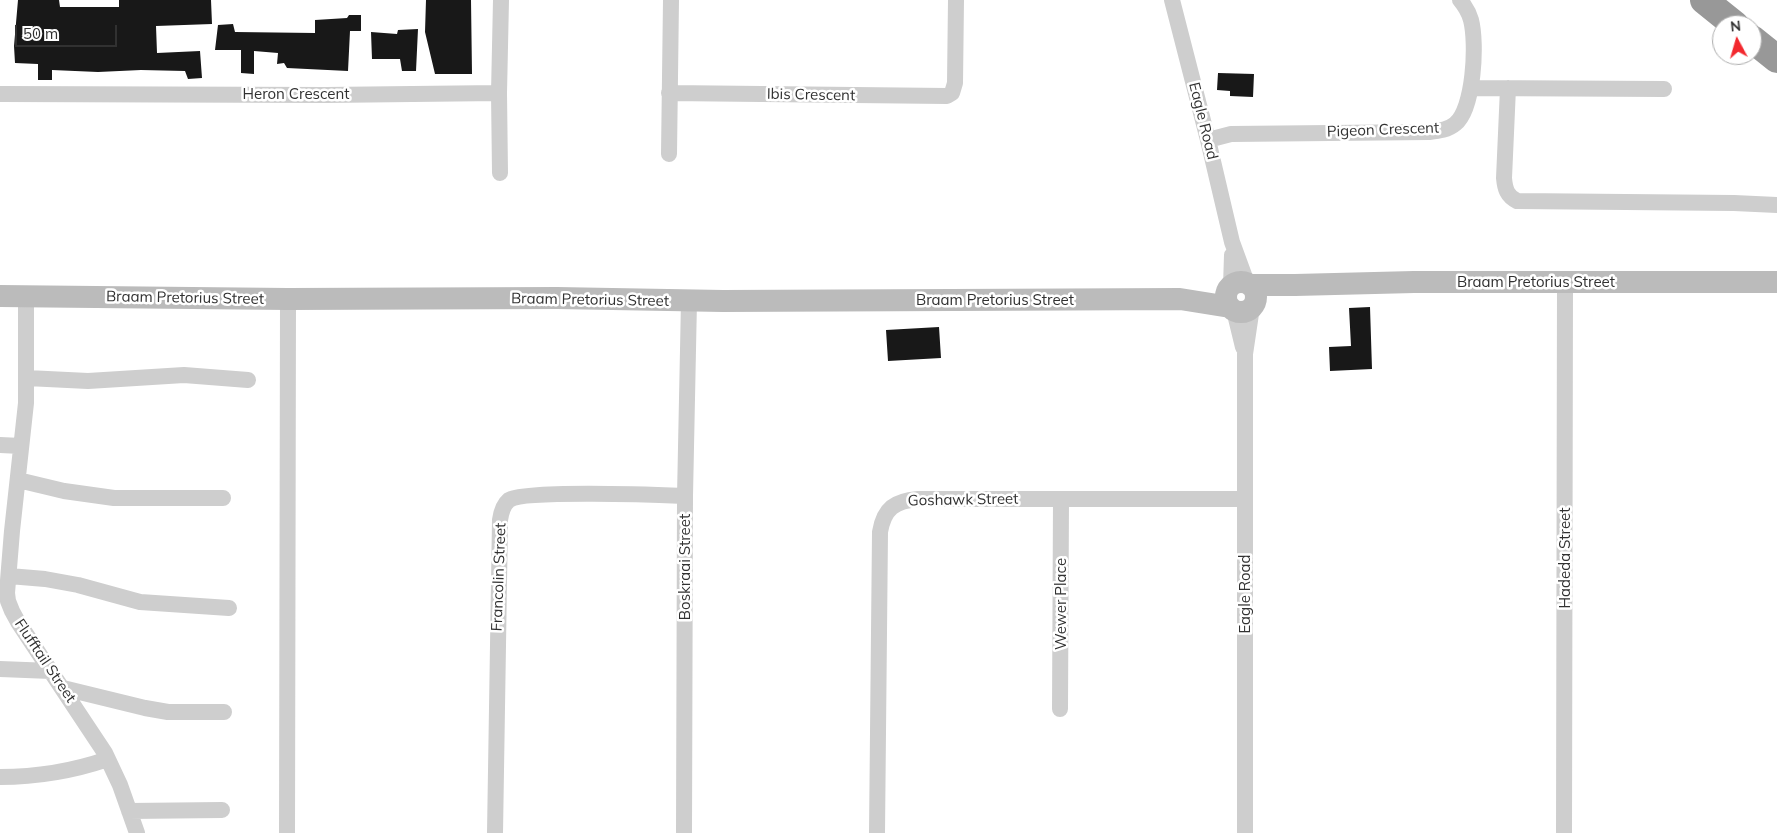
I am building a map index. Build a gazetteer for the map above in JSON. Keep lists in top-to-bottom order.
{
  "streets": {
    "street": [
      "Heron Crescent",
      "Ibis Crescent",
      "Eagle Road",
      "Pigeon Crescent",
      "Braam Pretorius Street",
      "Goshawk Street",
      "Hadeda Street",
      "Boskraai Street",
      "Francolin Street",
      "Wewer Place",
      "Flufftail Street"
    ]
  },
  "crossings": [
    ["Eagle Road", "Pigeon Crescent"],
    ["Eagle Road", "Braam Pretorius Street"],
    ["Eagle Road", "Goshawk Street"],
    ["Braam Pretorius Street", "Hadeda Street"],
    ["Braam Pretorius Street", "Boskraai Street"],
    ["Braam Pretorius Street", "Flufftail Street"],
    ["Goshawk Street", "Wewer Place"],
    ["Boskraai Street", "Francolin Street"]
  ],
  "scale_bar": "50 m",
  "north": "top"
}
